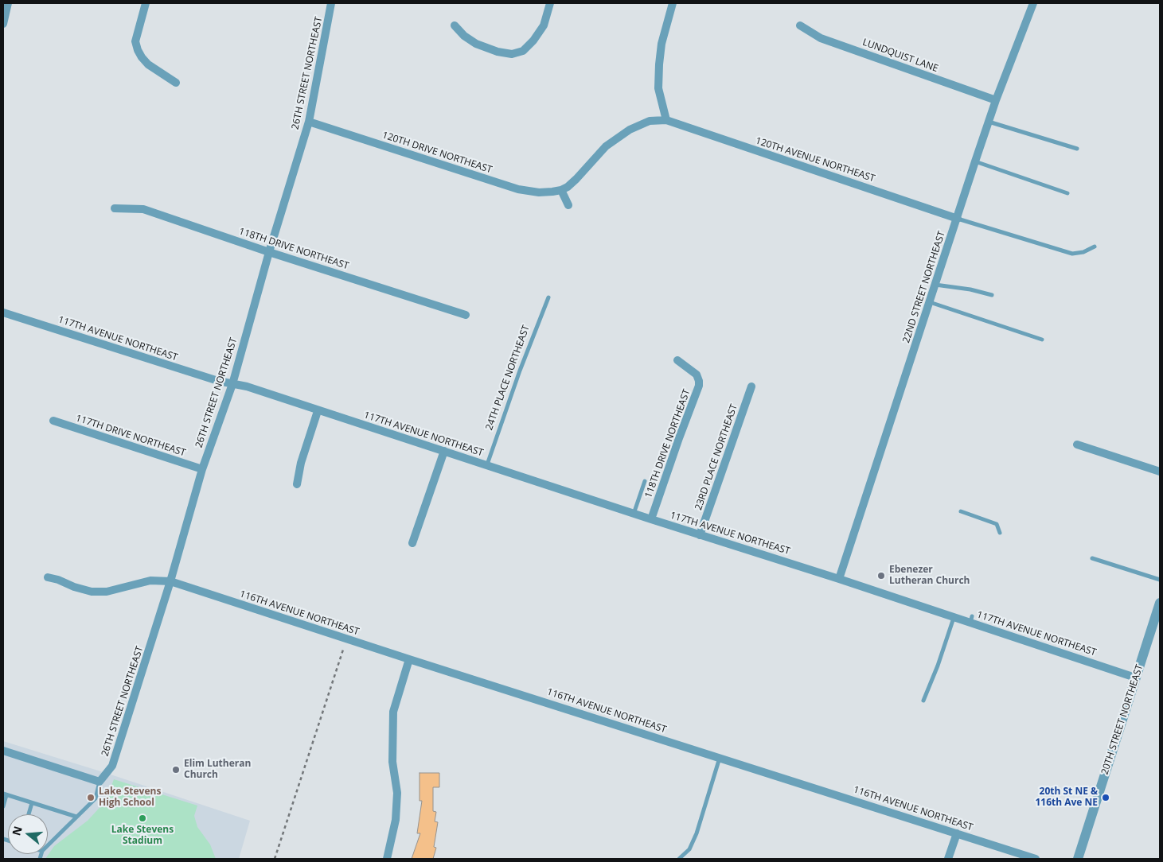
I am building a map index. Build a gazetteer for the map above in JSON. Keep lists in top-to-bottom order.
{
  "streets": {
    "street": [
      "LUNDQUIST LANE",
      "26TH STREET NORTHEAST",
      "120TH DRIVE NORTHEAST",
      "120TH AVENUE NORTHEAST",
      "118TH DRIVE NORTHEAST",
      "22ND STREET NORTHEAST",
      "117TH AVENUE NORTHEAST",
      "117TH DRIVE NORTHEAST",
      "23RD PLACE NORTHEAST",
      "116TH AVENUE NORTHEAST",
      "20TH STREET NORTHEAST"
    ],
    "lane": ["24TH PLACE NORTHEAST"]
  },
  "crossings": [
    ["LUNDQUIST LANE", "22ND STREET NORTHEAST"],
    ["26TH STREET NORTHEAST", "120TH DRIVE NORTHEAST"],
    ["26TH STREET NORTHEAST", "118TH DRIVE NORTHEAST"],
    ["26TH STREET NORTHEAST", "117TH AVENUE NORTHEAST"],
    ["26TH STREET NORTHEAST", "117TH DRIVE NORTHEAST"],
    ["26TH STREET NORTHEAST", "116TH AVENUE NORTHEAST"],
    ["120TH AVENUE NORTHEAST", "22ND STREET NORTHEAST"],
    ["118TH DRIVE NORTHEAST", "117TH AVENUE NORTHEAST"],
    ["22ND STREET NORTHEAST", "117TH AVENUE NORTHEAST"],
    ["117TH AVENUE NORTHEAST", "24TH PLACE NORTHEAST"],
    ["117TH AVENUE NORTHEAST", "23RD PLACE NORTHEAST"],
    ["117TH AVENUE NORTHEAST", "20TH STREET NORTHEAST"]
  ],
  "places": [
    "Ebenezer Lutheran Church",
    "Elim Lutheran Church",
    "Lake Stevens High School",
    "20th St NE & 116th Ave NE",
    "Lake Stevens Stadium"
  ],
  "north": "left"
}
